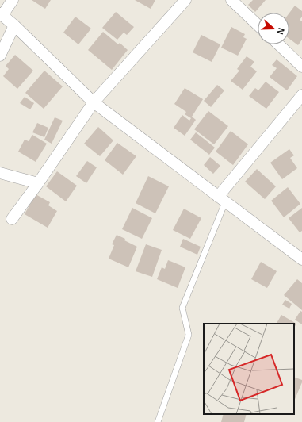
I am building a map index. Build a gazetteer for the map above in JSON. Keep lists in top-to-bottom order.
{
  "north": "right"
}
